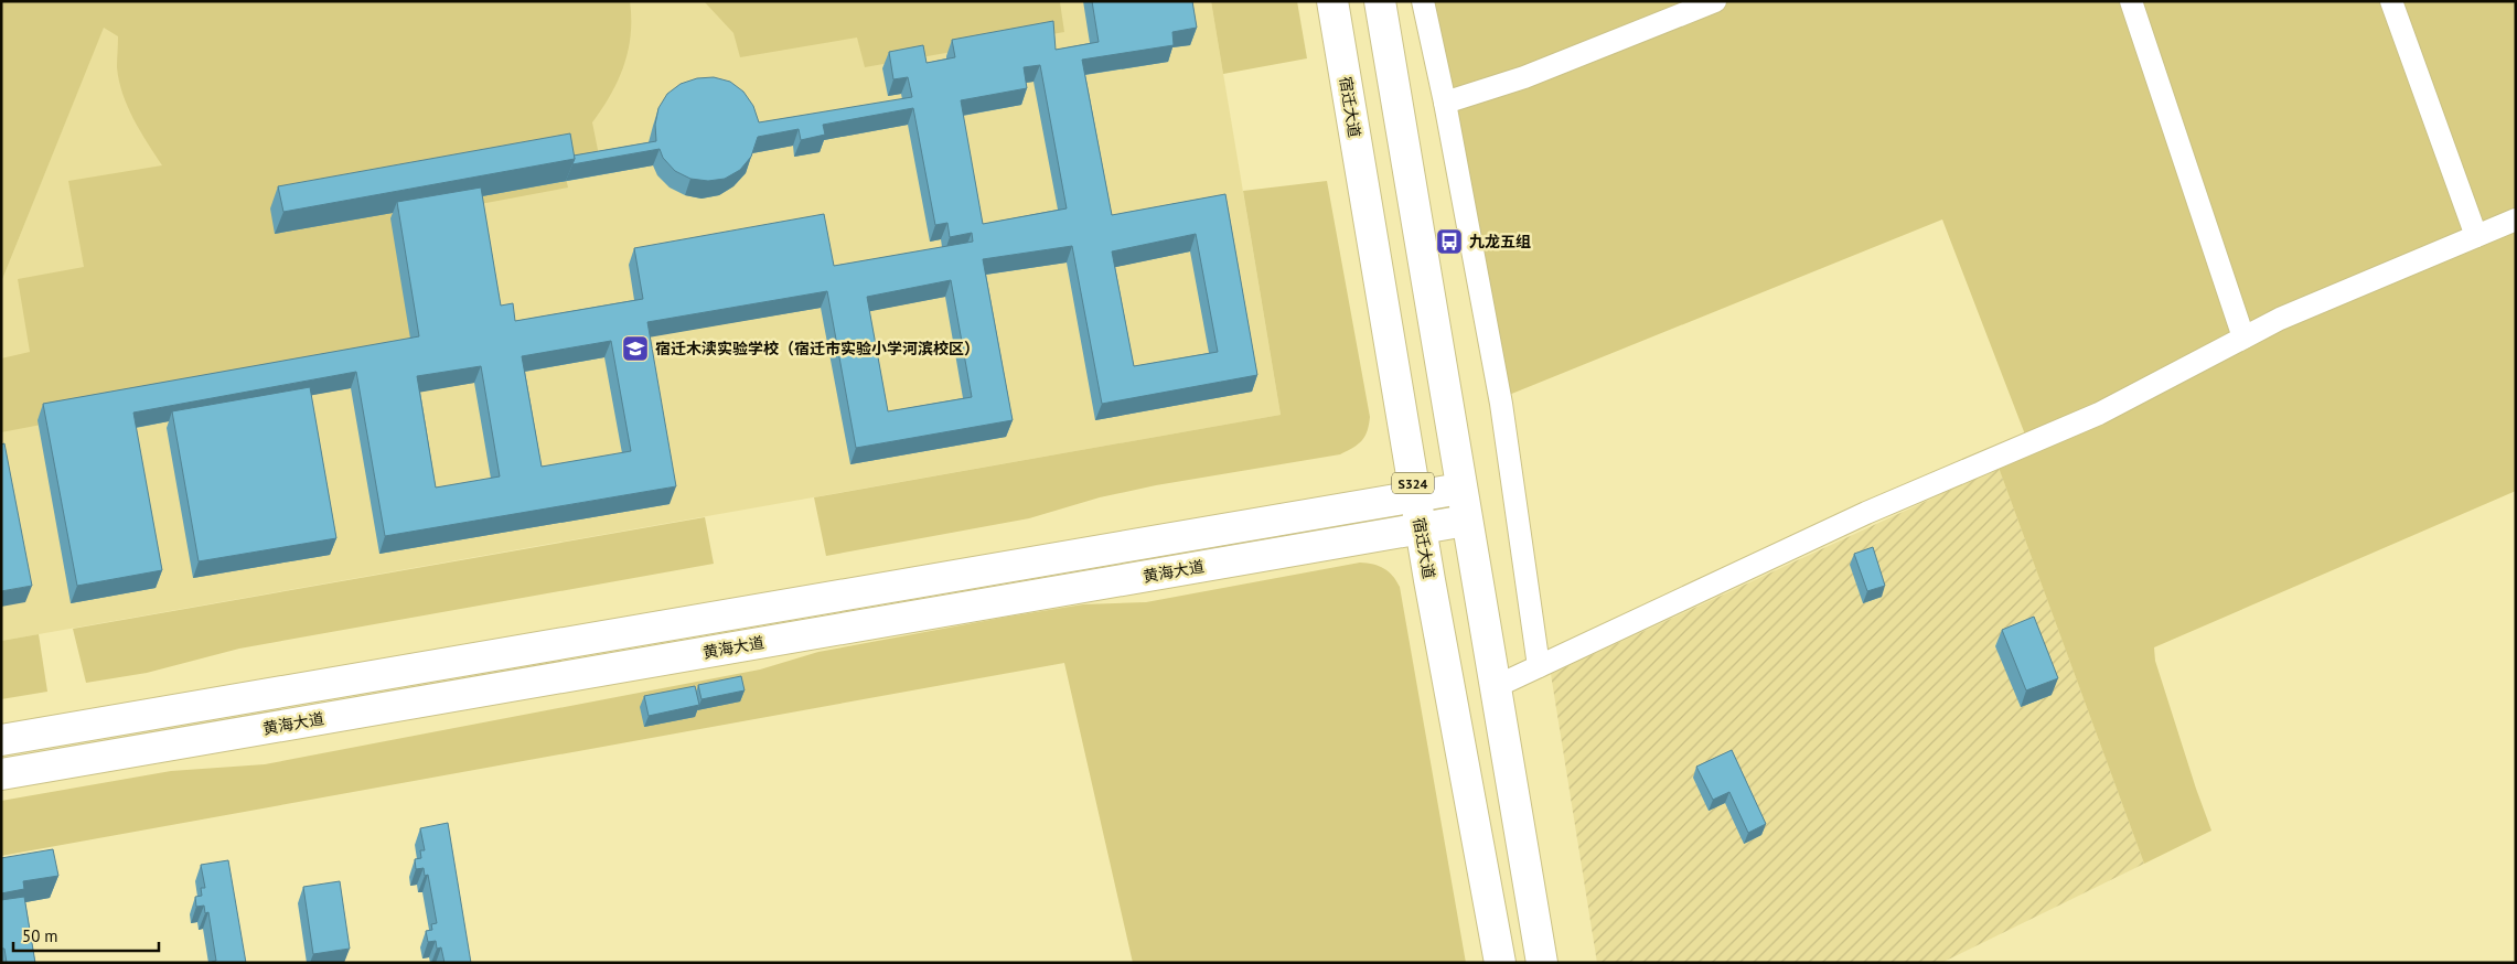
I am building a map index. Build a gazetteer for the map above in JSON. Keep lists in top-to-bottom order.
{
  "streets": {
    "main road": ["宿迁大道", "S324", "黄海大道"]
  },
  "crossings": [
    ["宿迁大道", "黄海大道"]
  ],
  "places": {
    "bus stop": ["九龙五组"],
    "school or university": ["宿迁木渎实验学校（宿迁市实验小学河滨校区）"]
  },
  "scale_bar": "50 m"
}
